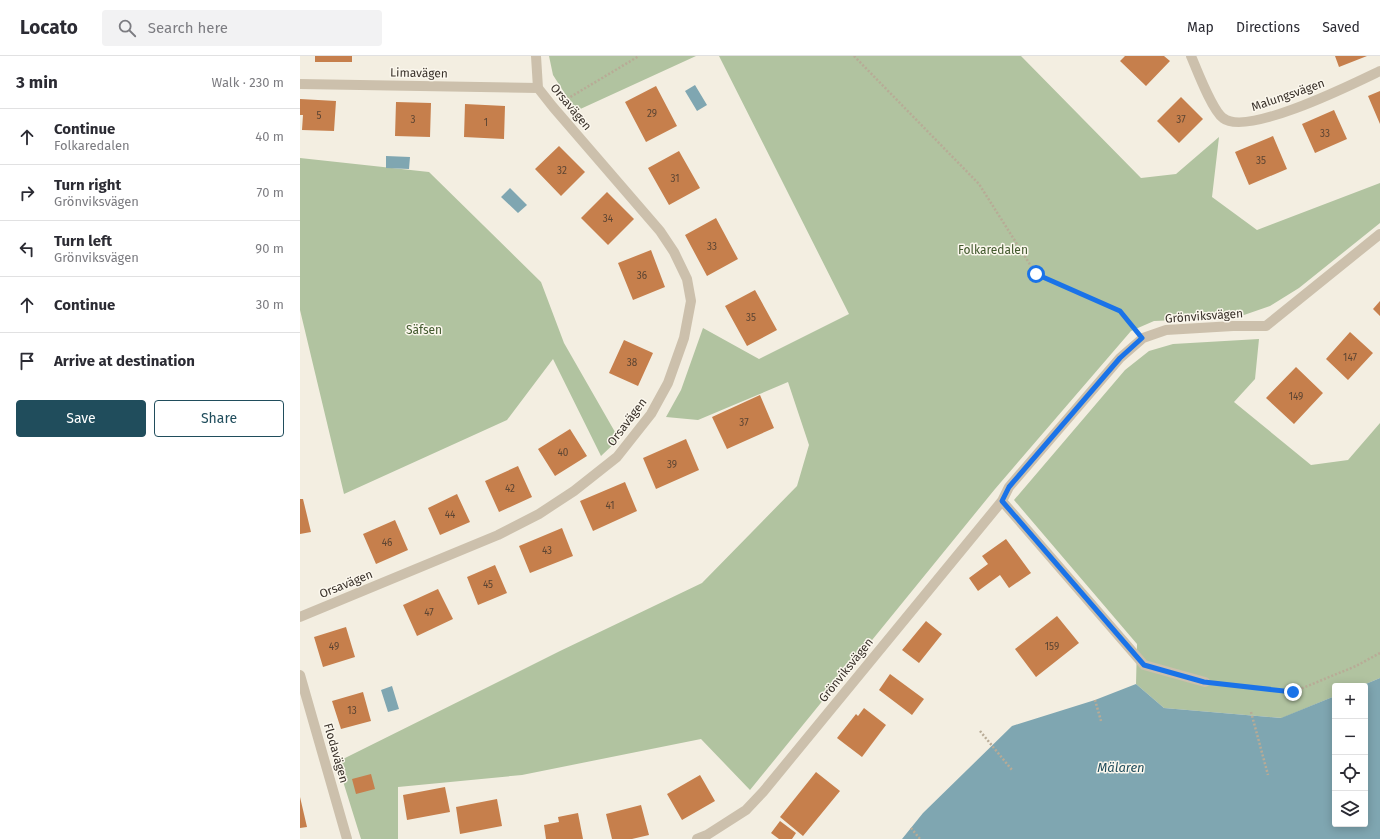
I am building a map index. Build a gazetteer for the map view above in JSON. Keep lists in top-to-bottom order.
{
  "streets": {
    "street": [
      "Limavägen",
      "Malungsvägen",
      "Orsavägen",
      "Grönviksvägen",
      "Flodavägen"
    ]
  },
  "crossings": [
    ["Limavägen", "Orsavägen"]
  ],
  "water": ["Mälaren"],
  "parks": ["Folkaredalen", "Säfsen"],
  "house_numbers": [
    "29",
    "5",
    "3",
    "37",
    "1",
    "33",
    "35",
    "32",
    "31",
    "34",
    "33",
    "36",
    "35",
    "147",
    "38",
    "149",
    "37",
    "40",
    "39",
    "42",
    "41",
    "44",
    "46",
    "43",
    "45",
    "47",
    "49",
    "159",
    "13"
  ],
  "page": {
    "header": "Locato",
    "search": "Search here",
    "nav": ["Map", "Directions", "Saved"],
    "heading": ["3 min", "Walk · 230 m"],
    "list": [
      ["Continue", "Folkaredalen", "40 m"],
      ["Turn right", "Grönviksvägen", "70 m"],
      ["Turn left", "Grönviksvägen", "90 m"],
      ["Continue", "30 m"],
      "Arrive at destination"
    ],
    "buttons": ["Save", "Share"],
    "map_buttons": ["+", "−"]
  }
}
